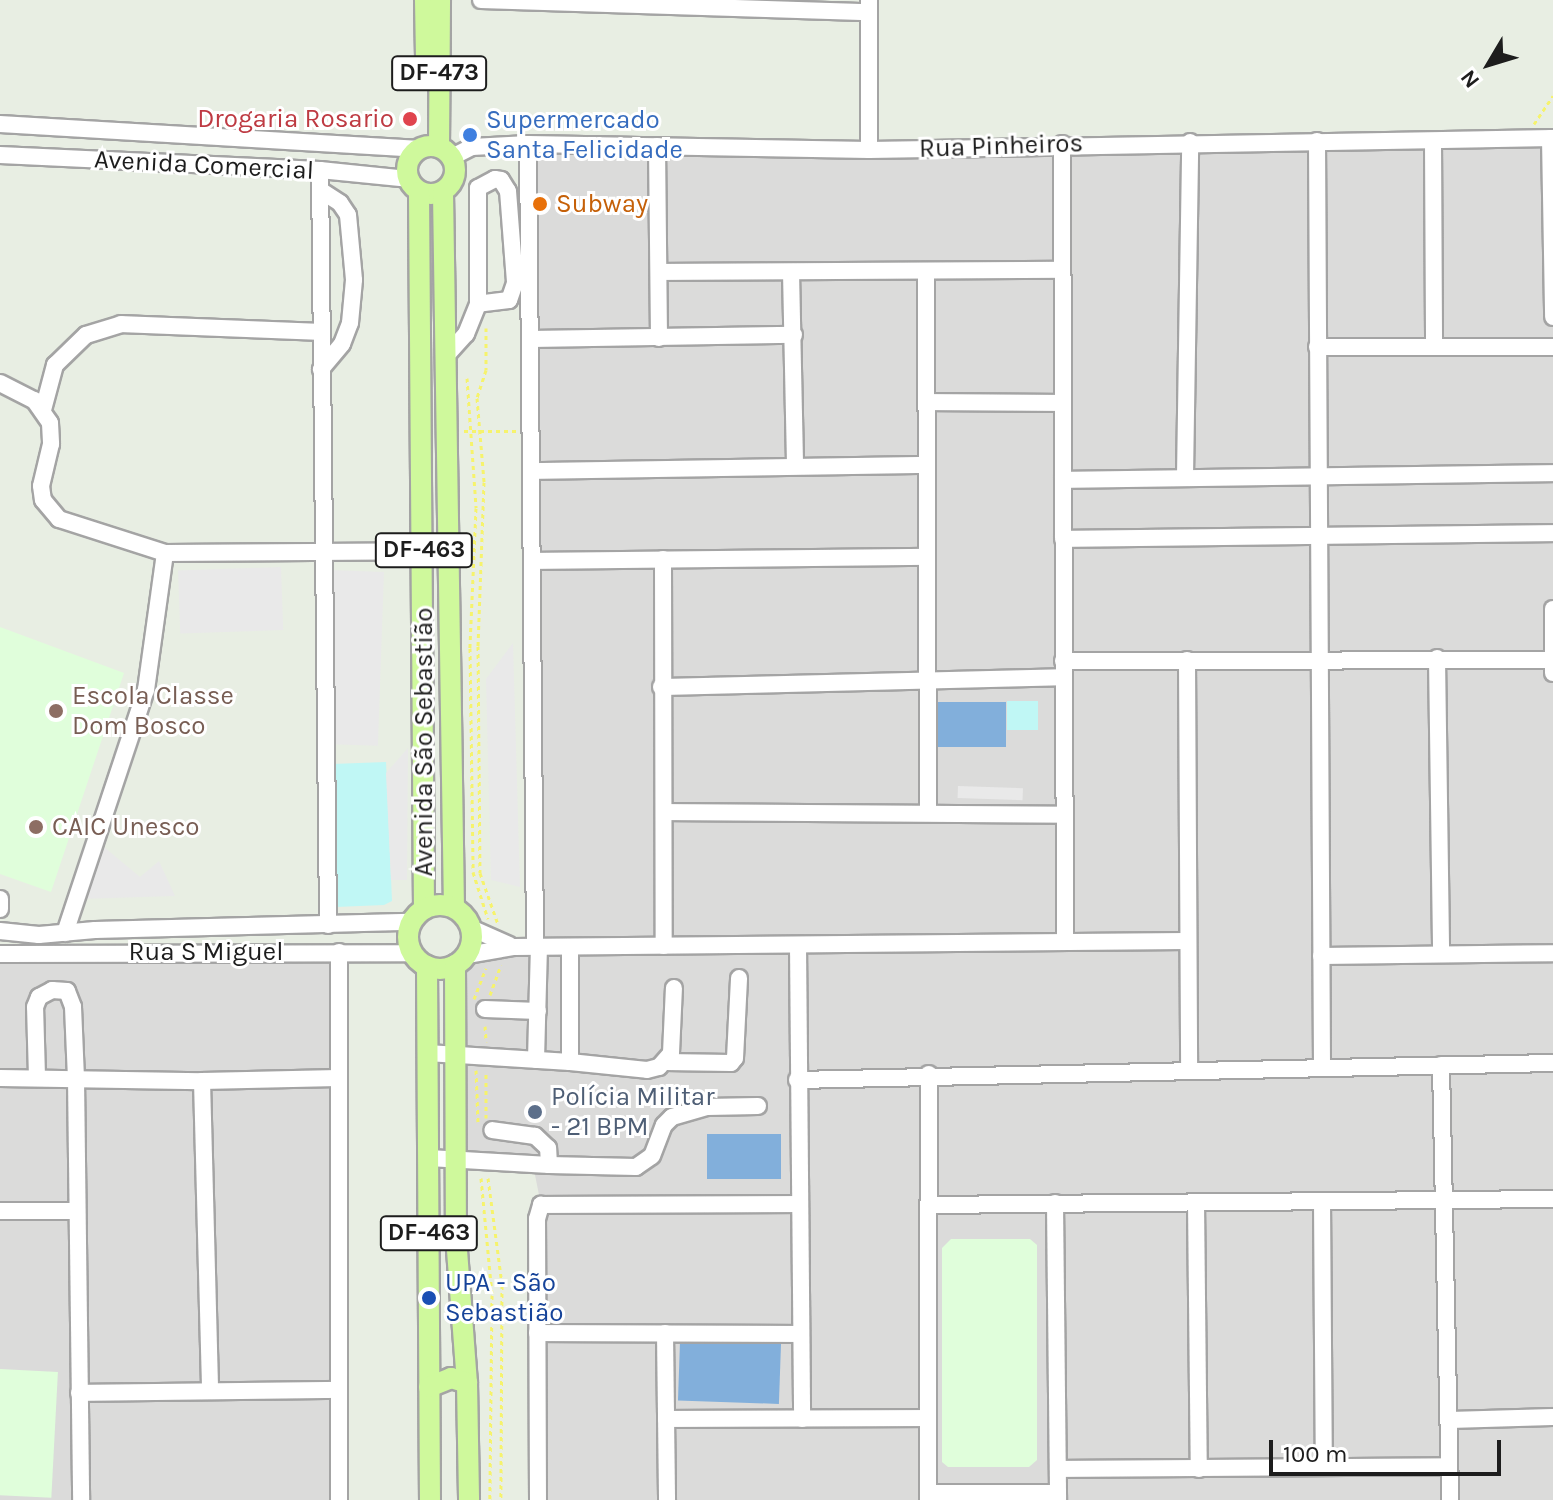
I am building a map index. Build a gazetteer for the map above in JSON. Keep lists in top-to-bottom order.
{
  "streets": {
    "main road": ["DF-473", "DF-463", "Avenida São Sebastião"],
    "street": ["Rua Pinheiros", "Avenida Comercial", "Rua S Miguel"]
  },
  "crossings": [
    ["DF-473", "Rua Pinheiros"],
    ["DF-473", "Avenida Comercial"],
    ["DF-473", "Avenida São Sebastião"],
    ["Rua Pinheiros", "Avenida Comercial"],
    ["Rua Pinheiros", "Avenida São Sebastião"],
    ["Avenida Comercial", "Avenida São Sebastião"],
    ["DF-463", "Avenida São Sebastião"],
    ["DF-463", "Rua S Miguel"],
    ["Avenida São Sebastião", "Rua S Miguel"]
  ],
  "places": [
    "Drogaria Rosario",
    "Supermercado Santa Felicidade",
    "Subway",
    "Escola Classe Dom Bosco",
    "CAIC Unesco",
    "Polícia Militar - 21 BPM",
    "UPA - São Sebastião"
  ],
  "scale_bar": "100 m",
  "north": "bottom left"
}
